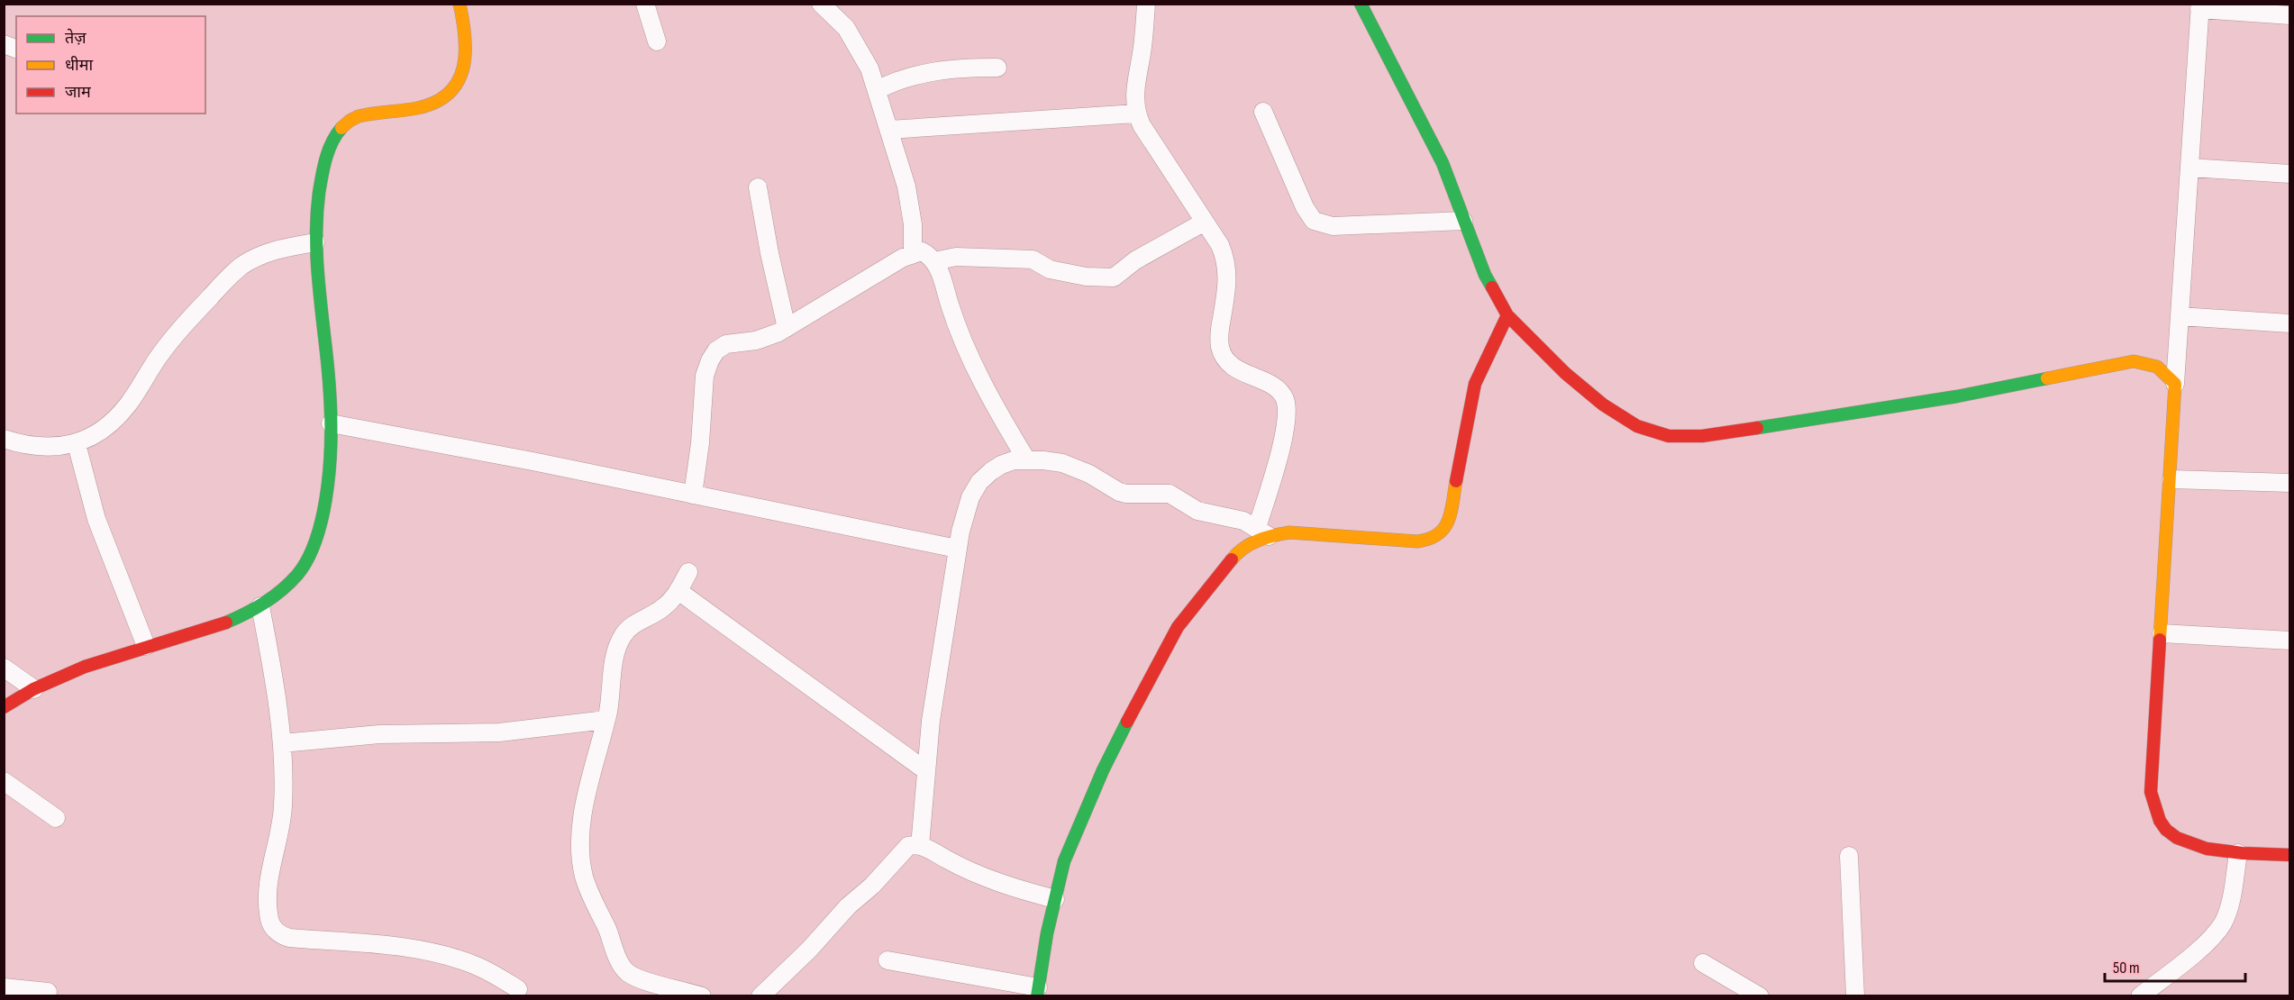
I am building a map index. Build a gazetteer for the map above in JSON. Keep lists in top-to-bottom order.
{
  "legend": ["तेज़", "धीमा", "जाम"],
  "scale_bar": "50 m"
}
